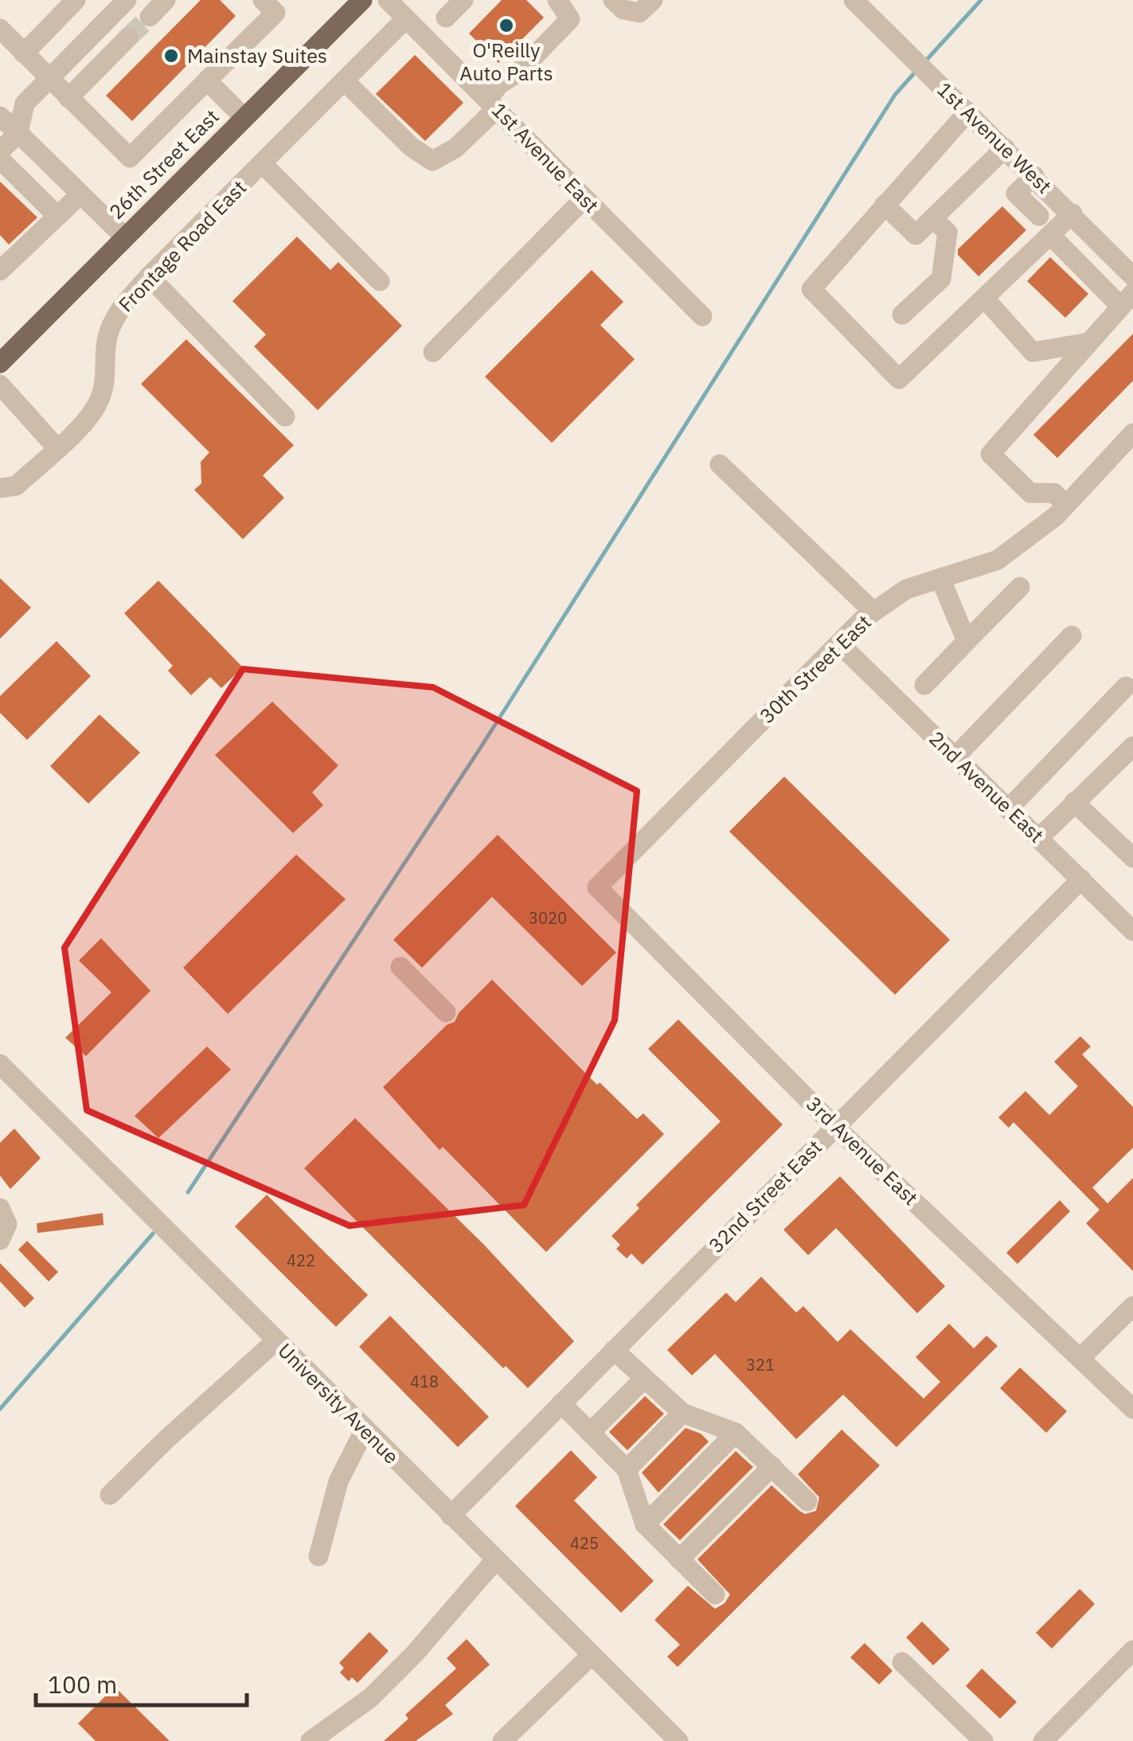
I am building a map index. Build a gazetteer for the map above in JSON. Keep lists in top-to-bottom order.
{
  "streets": {
    "main road": ["26th Street East"],
    "street": [
      "1st Avenue West",
      "1st Avenue East",
      "Frontage Road East",
      "30th Street East",
      "2nd Avenue East",
      "3rd Avenue East",
      "32nd Street East",
      "University Avenue"
    ]
  },
  "crossings": [
    ["1st Avenue East", "Frontage Road East"],
    ["30th Street East", "2nd Avenue East"],
    ["30th Street East", "3rd Avenue East"],
    ["2nd Avenue East", "32nd Street East"],
    ["3rd Avenue East", "32nd Street East"],
    ["32nd Street East", "University Avenue"]
  ],
  "places": ["O'Reilly Auto Parts", "Mainstay Suites"],
  "house_numbers": [
    "3020",
    "422",
    "321",
    "418",
    "425"
  ],
  "scale_bar": "100 m"
}
